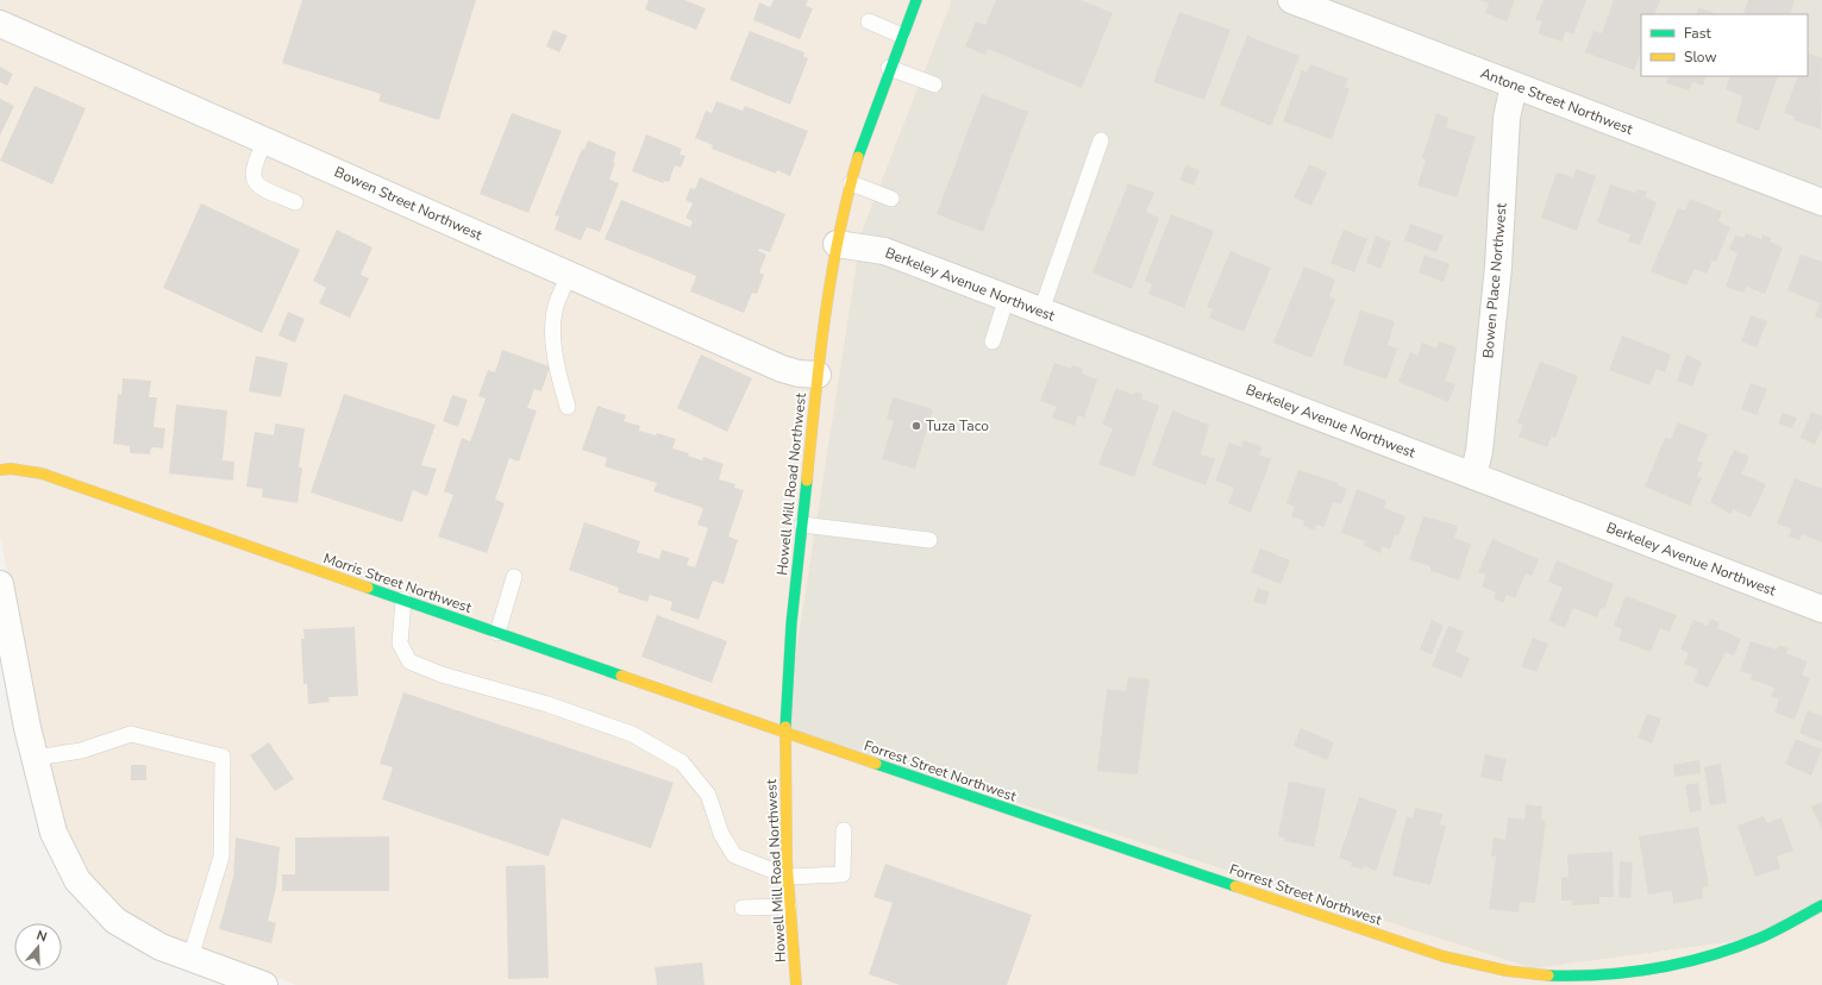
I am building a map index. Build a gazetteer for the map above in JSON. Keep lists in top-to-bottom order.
{
  "streets": {
    "street": [
      "Antone Street Northwest",
      "Bowen Street Northwest",
      "Bowen Place Northwest",
      "Berkeley Avenue Northwest",
      "Howell Mill Road Northwest",
      "Morris Street Northwest",
      "Forrest Street Northwest"
    ]
  },
  "crossings": [
    ["Antone Street Northwest", "Bowen Place Northwest"],
    ["Bowen Street Northwest", "Howell Mill Road Northwest"],
    ["Bowen Place Northwest", "Berkeley Avenue Northwest"],
    ["Berkeley Avenue Northwest", "Howell Mill Road Northwest"],
    ["Howell Mill Road Northwest", "Morris Street Northwest"],
    ["Howell Mill Road Northwest", "Forrest Street Northwest"],
    ["Morris Street Northwest", "Forrest Street Northwest"]
  ],
  "places": ["Tuza Taco"],
  "legend": ["Fast", "Slow"],
  "north": "top"
}
